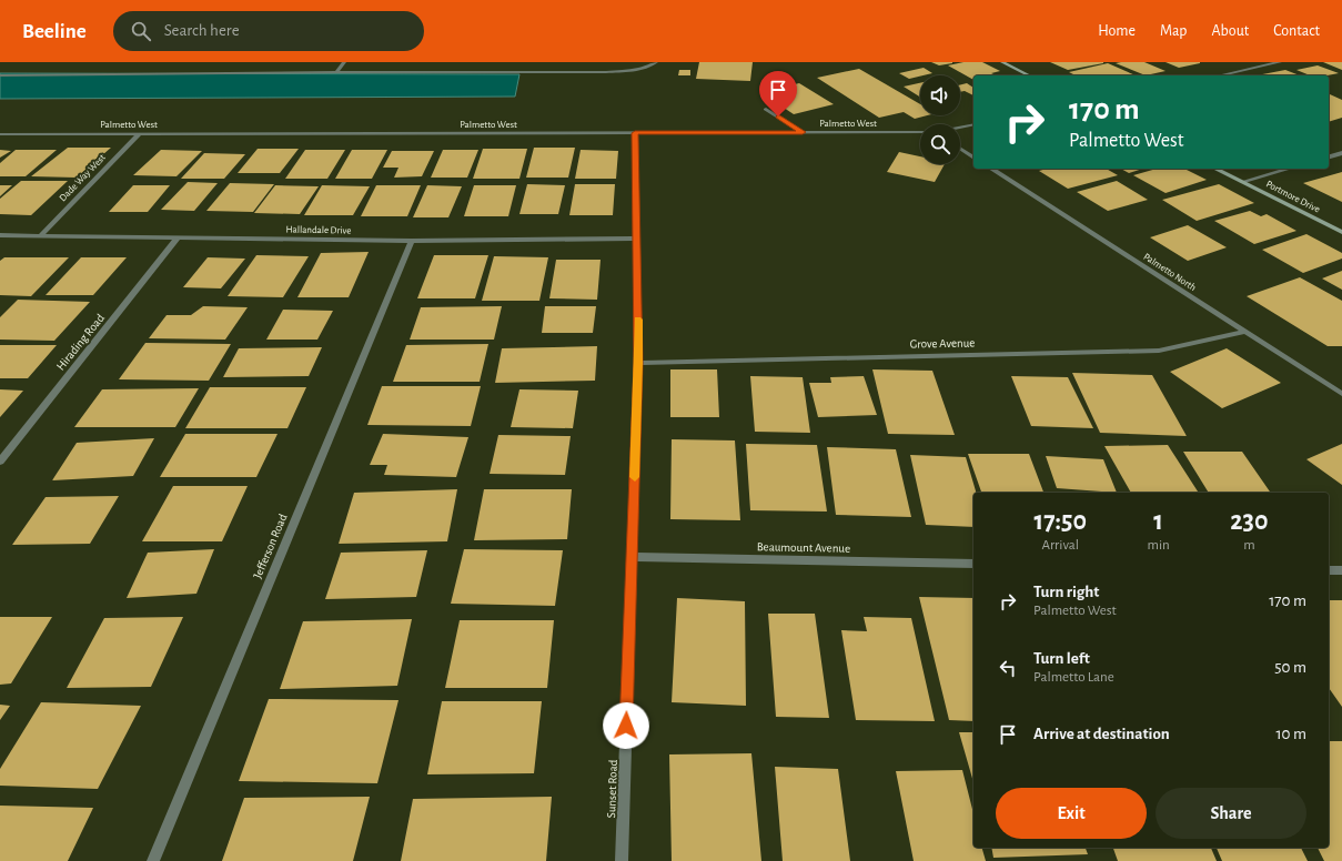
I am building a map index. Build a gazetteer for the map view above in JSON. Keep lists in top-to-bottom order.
{
  "streets": {
    "street": [
      "Palmetto West",
      "Dade Way West",
      "Portmore Drive",
      "Hallandale Drive",
      "Palmetto North",
      "Hirading Road",
      "Grove Avenue",
      "Jefferson Road",
      "Beaumount Avenue",
      "Sunset Road"
    ]
  },
  "crossings": [
    ["Palmetto West", "Dade Way West"],
    ["Palmetto West", "Sunset Road"],
    ["Dade Way West", "Hallandale Drive"],
    ["Hallandale Drive", "Hirading Road"],
    ["Hallandale Drive", "Jefferson Road"],
    ["Hallandale Drive", "Sunset Road"],
    ["Palmetto North", "Grove Avenue"],
    ["Grove Avenue", "Sunset Road"],
    ["Beaumount Avenue", "Sunset Road"]
  ],
  "page": {
    "header": "Beeline",
    "search": "Search here",
    "nav": [
      "Home",
      "Map",
      "About",
      "Contact"
    ],
    "turn": ["170 m", "Palmetto West"],
    "eta": [
      "17:50",
      "Arrival",
      "1",
      "min",
      "230",
      "m"
    ],
    "list": [
      {
        "name": "Turn right",
        "note": "Palmetto West",
        "value": "170 m"
      },
      {
        "name": "Turn left",
        "note": "Palmetto Lane",
        "value": "50 m"
      },
      {
        "name": "Arrive at destination",
        "value": "10 m"
      }
    ],
    "buttons": ["Exit", "Share"]
  }
}
